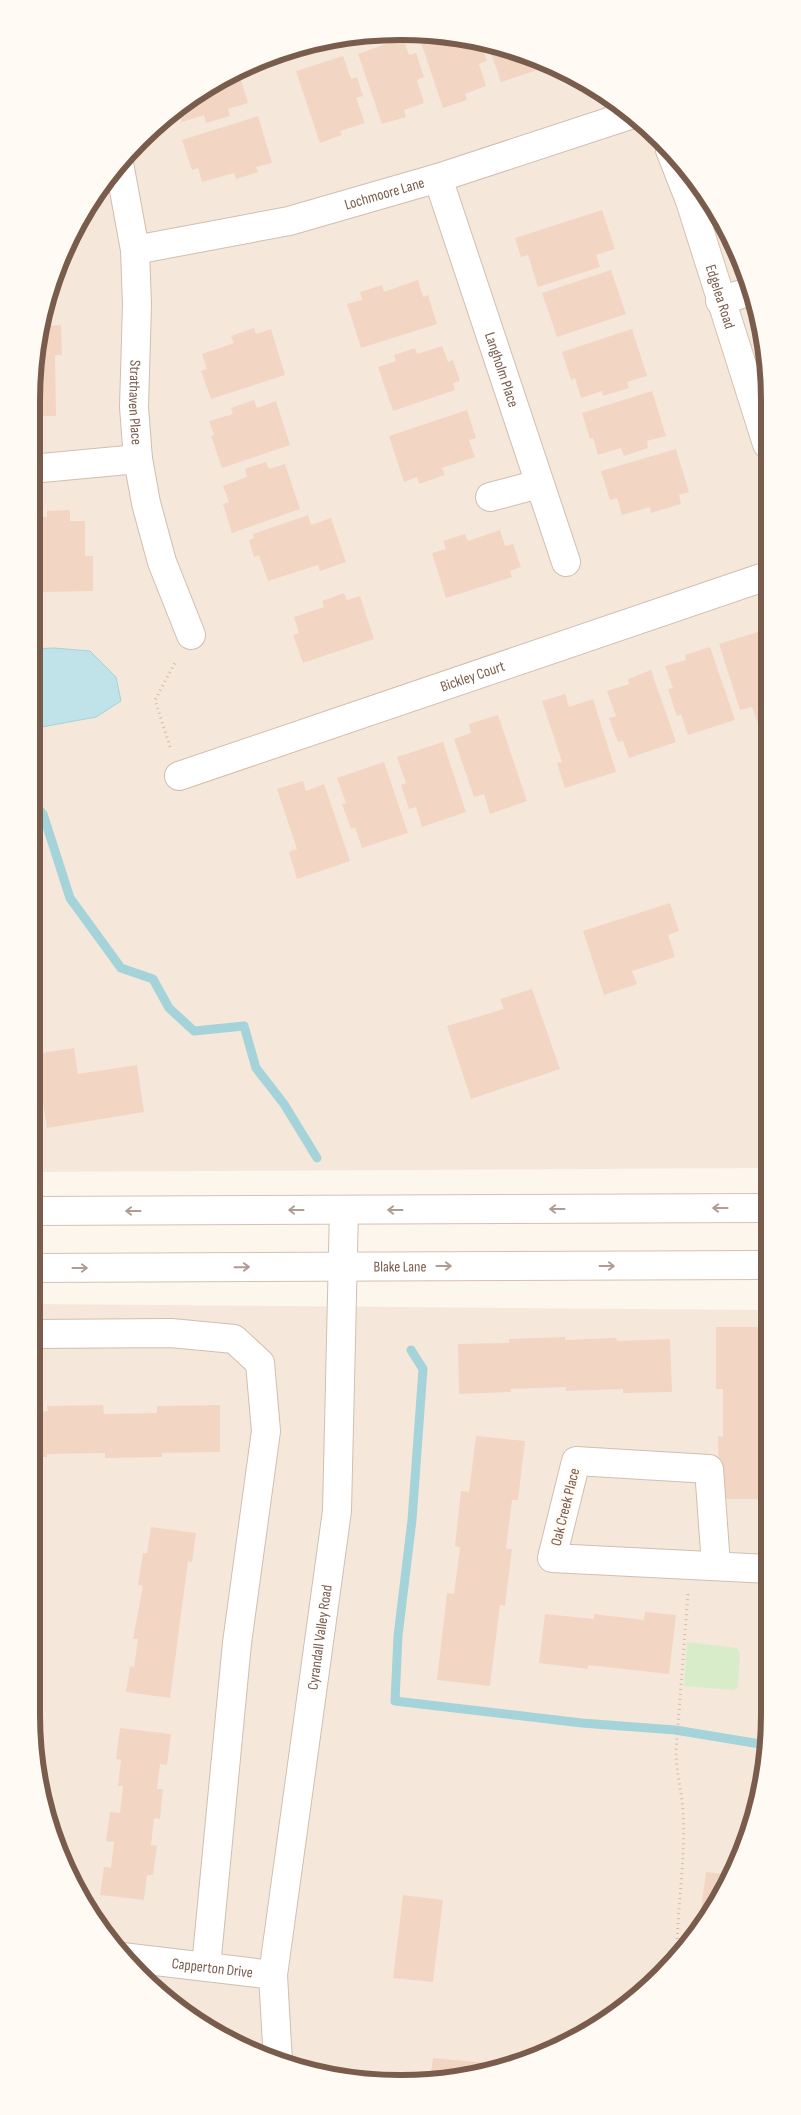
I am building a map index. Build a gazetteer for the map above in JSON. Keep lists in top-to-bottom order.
{
  "streets": {
    "street": [
      "Lochmoore Lane",
      "Edgelea Road",
      "Langholm Place",
      "Strathaven Place",
      "Bickley Court",
      "Blake Lane",
      "Oak Creek Place",
      "Cyrandall Valley Road",
      "Capperton Drive"
    ]
  },
  "crossings": [
    ["Lochmoore Lane", "Langholm Place"],
    ["Lochmoore Lane", "Strathaven Place"],
    ["Blake Lane", "Cyrandall Valley Road"],
    ["Cyrandall Valley Road", "Capperton Drive"]
  ]
}
